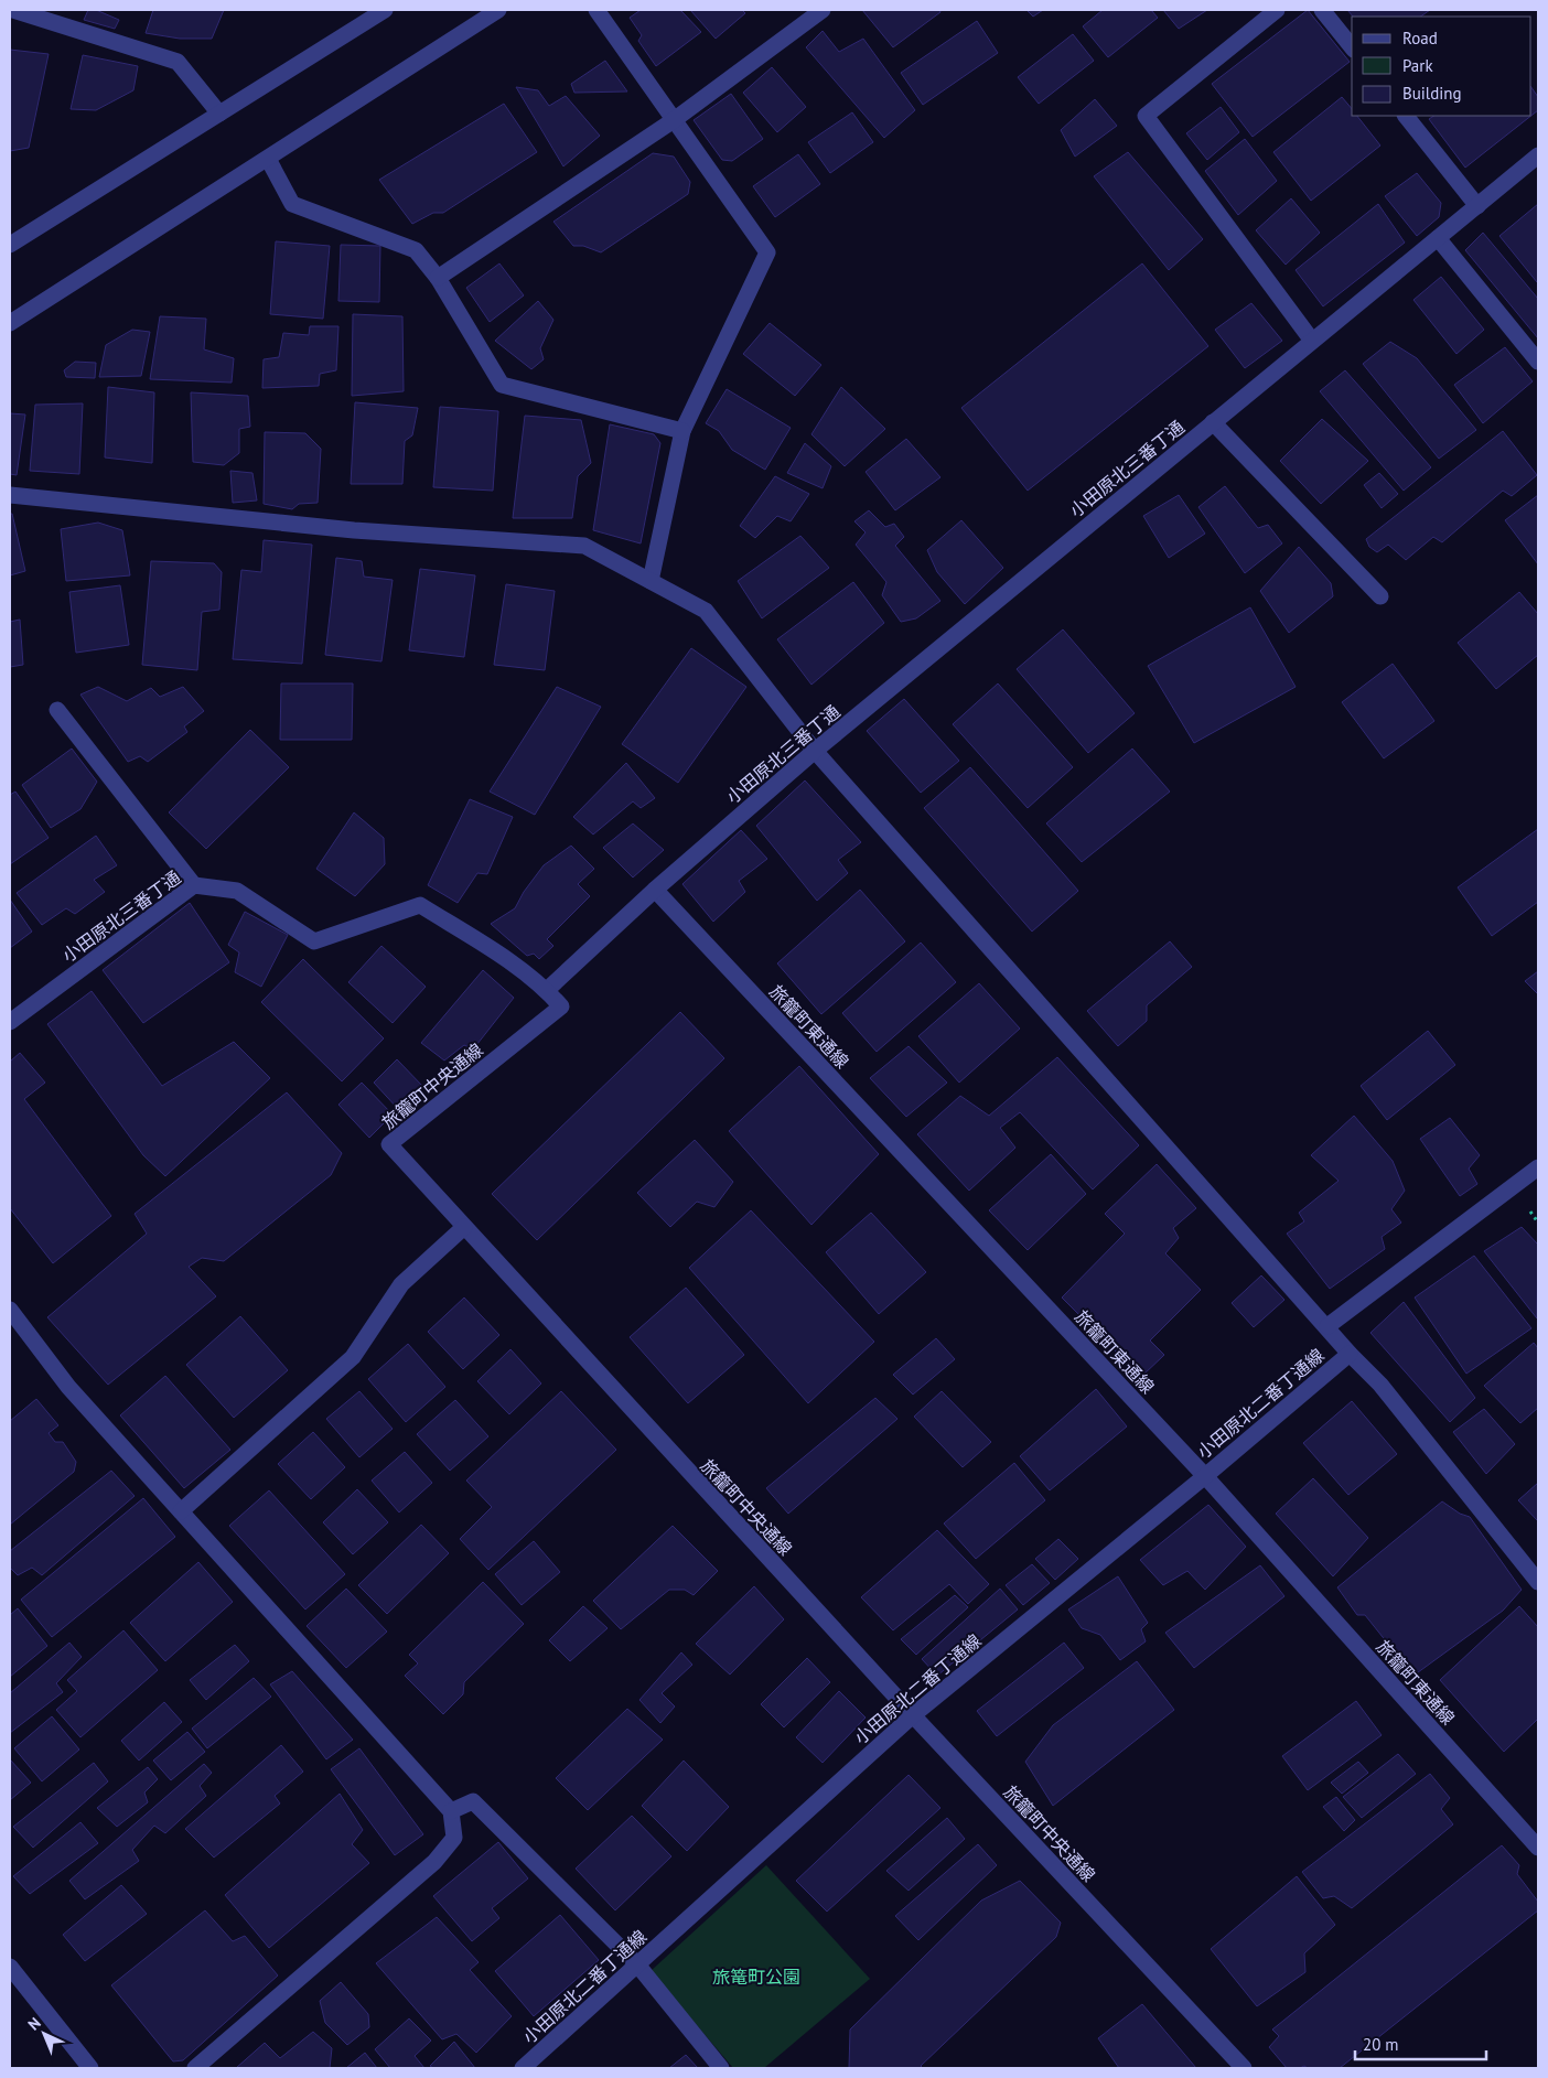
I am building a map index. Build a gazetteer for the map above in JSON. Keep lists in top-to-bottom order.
{
  "streets": {
    "street": [
      "小田原北三番丁通",
      "旅籠町東通線",
      "旅籠町中央通線",
      "小田原北二番丁通線"
    ]
  },
  "crossings": [
    ["小田原北三番丁通", "旅籠町東通線"],
    ["小田原北三番丁通", "旅籠町中央通線"],
    ["旅籠町東通線", "小田原北二番丁通線"],
    ["旅籠町中央通線", "小田原北二番丁通線"]
  ],
  "parks": ["旅篭町公園"],
  "legend": ["Road", "Park", "Building"],
  "scale_bar": "20 m",
  "north": "top left"
}
